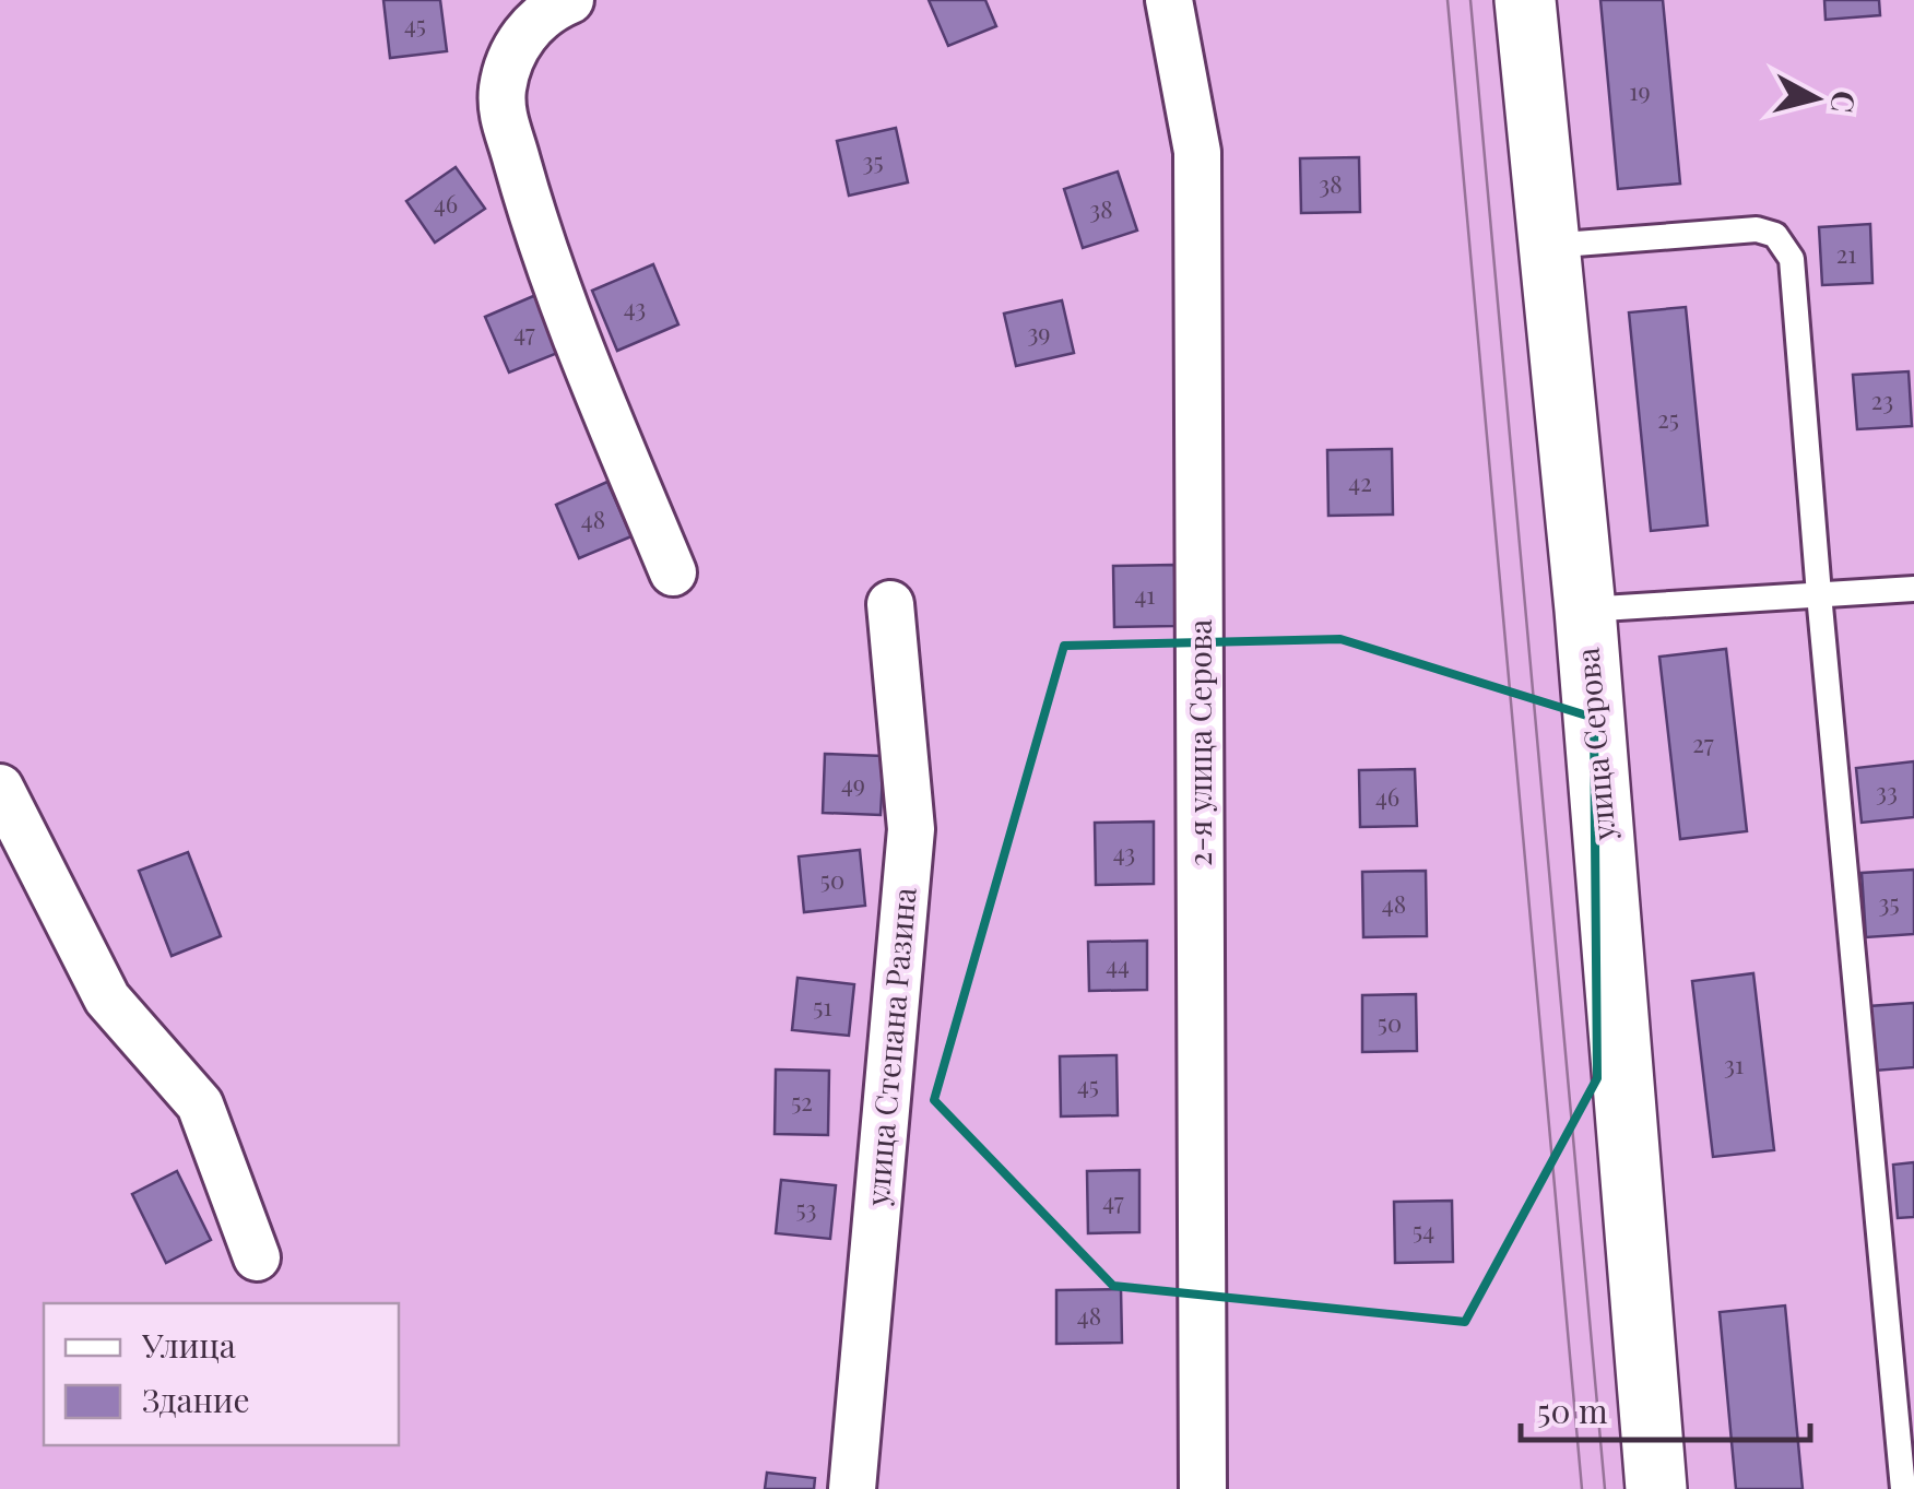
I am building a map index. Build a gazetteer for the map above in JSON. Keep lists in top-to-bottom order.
{
  "streets": {
    "main road": ["улица Серова"],
    "street": ["2-я улица Серова", "улица Степана Разина"]
  },
  "house_numbers": [
    "45",
    "19",
    "35",
    "38",
    "46",
    "38",
    "21",
    "43",
    "47",
    "39",
    "23",
    "25",
    "42",
    "48",
    "41",
    "27",
    "49",
    "33",
    "46",
    "43",
    "50",
    "35",
    "48",
    "44",
    "51",
    "50",
    "31",
    "45",
    "52",
    "47",
    "53",
    "54",
    "48"
  ],
  "legend": ["Улица", "Здание"],
  "scale_bar": "50 m",
  "north": "right"
}
